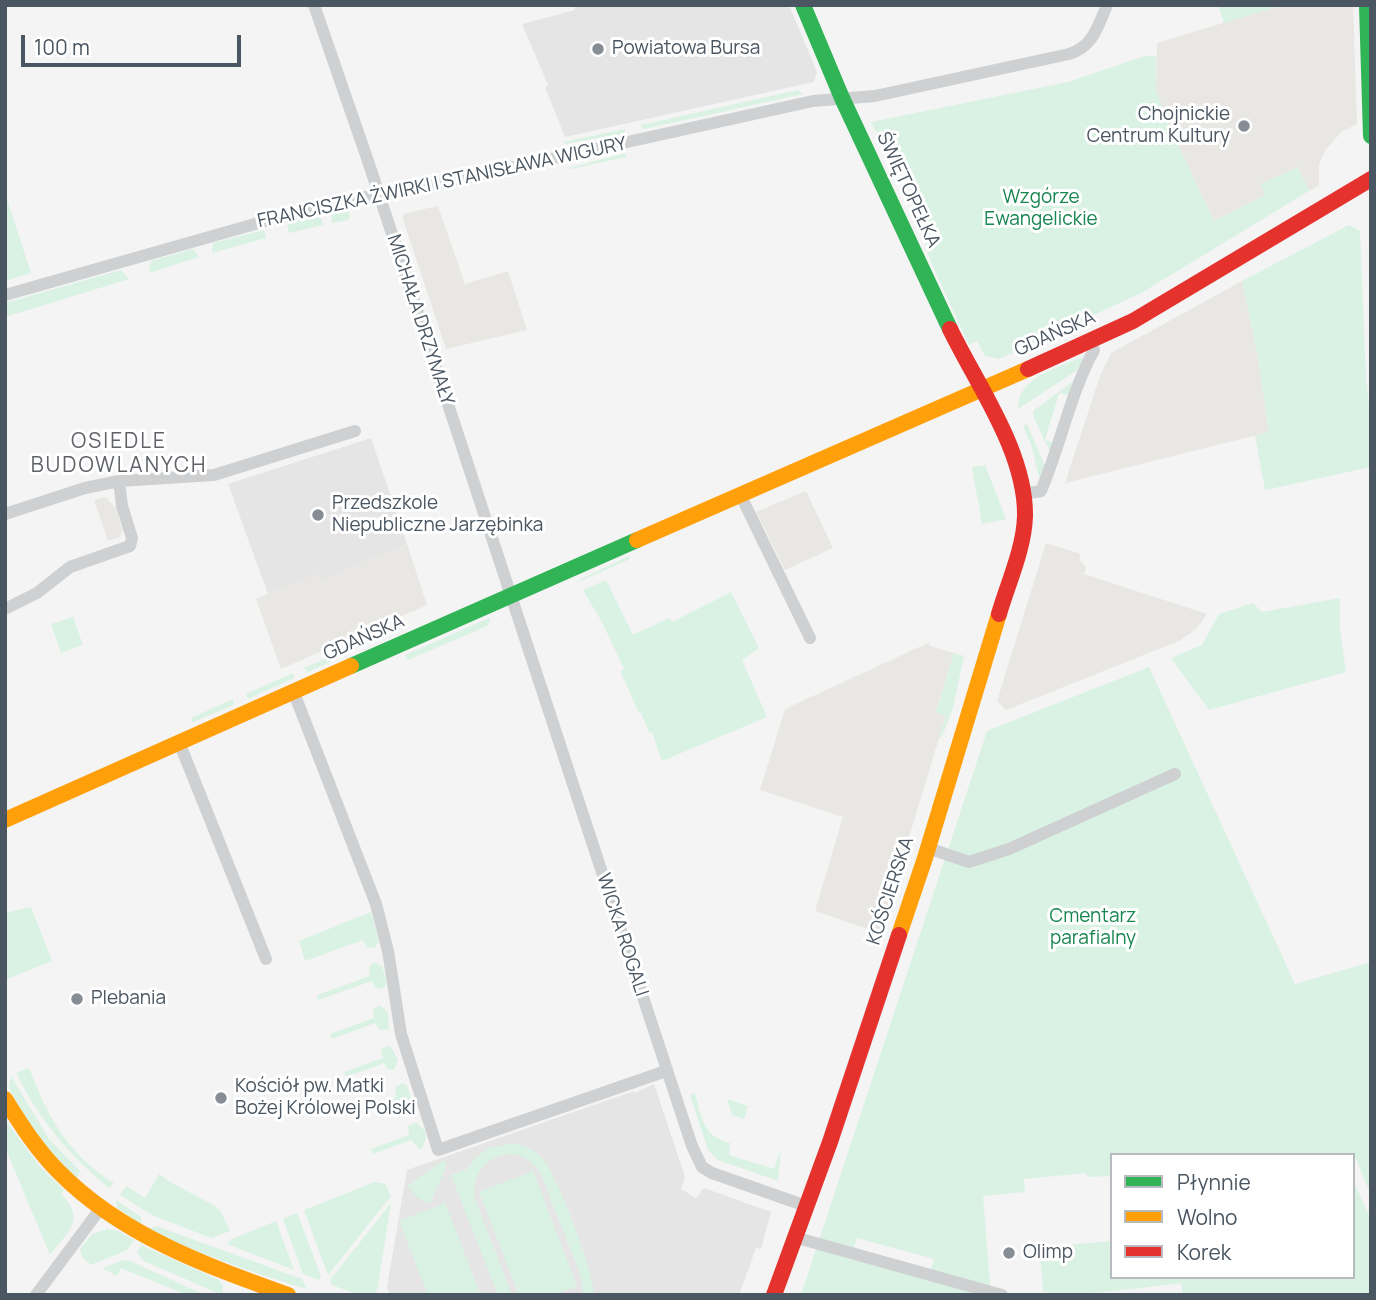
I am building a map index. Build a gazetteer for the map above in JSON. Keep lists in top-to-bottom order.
{
  "streets": {
    "main road": ["ŚWIĘTOPEŁKA", "GDAŃSKA", "KOŚCIERSKA"],
    "street": ["FRANCISZKA ŻWIRKI I STANISŁAWA WIGURY", "MICHAŁA DRZYMAŁY", "WICKA ROGALI"]
  },
  "crossings": [
    ["FRANCISZKA ŻWIRKI I STANISŁAWA WIGURY", "ŚWIĘTOPEŁKA"],
    ["FRANCISZKA ŻWIRKI I STANISŁAWA WIGURY", "MICHAŁA DRZYMAŁY"],
    ["ŚWIĘTOPEŁKA", "GDAŃSKA"],
    ["ŚWIĘTOPEŁKA", "KOŚCIERSKA"],
    ["MICHAŁA DRZYMAŁY", "GDAŃSKA"],
    ["MICHAŁA DRZYMAŁY", "WICKA ROGALI"],
    ["GDAŃSKA", "KOŚCIERSKA"],
    ["GDAŃSKA", "WICKA ROGALI"],
    ["KOŚCIERSKA", "WICKA ROGALI"]
  ],
  "districts": ["OSIEDLE BUDOWLANYCH"],
  "parks": ["Wzgórze Ewangelickie", "Cmentarz parafialny"],
  "places": [
    "Powiatowa Bursa",
    "Chojnickie Centrum Kultury",
    "Przedszkole Niepubliczne Jarzębinka",
    "Plebania",
    "Kościół pw. Matki Bożej Królowej Polski",
    "Olimp"
  ],
  "legend": ["Płynnie", "Wolno", "Korek"],
  "scale_bar": "100 m"
}
